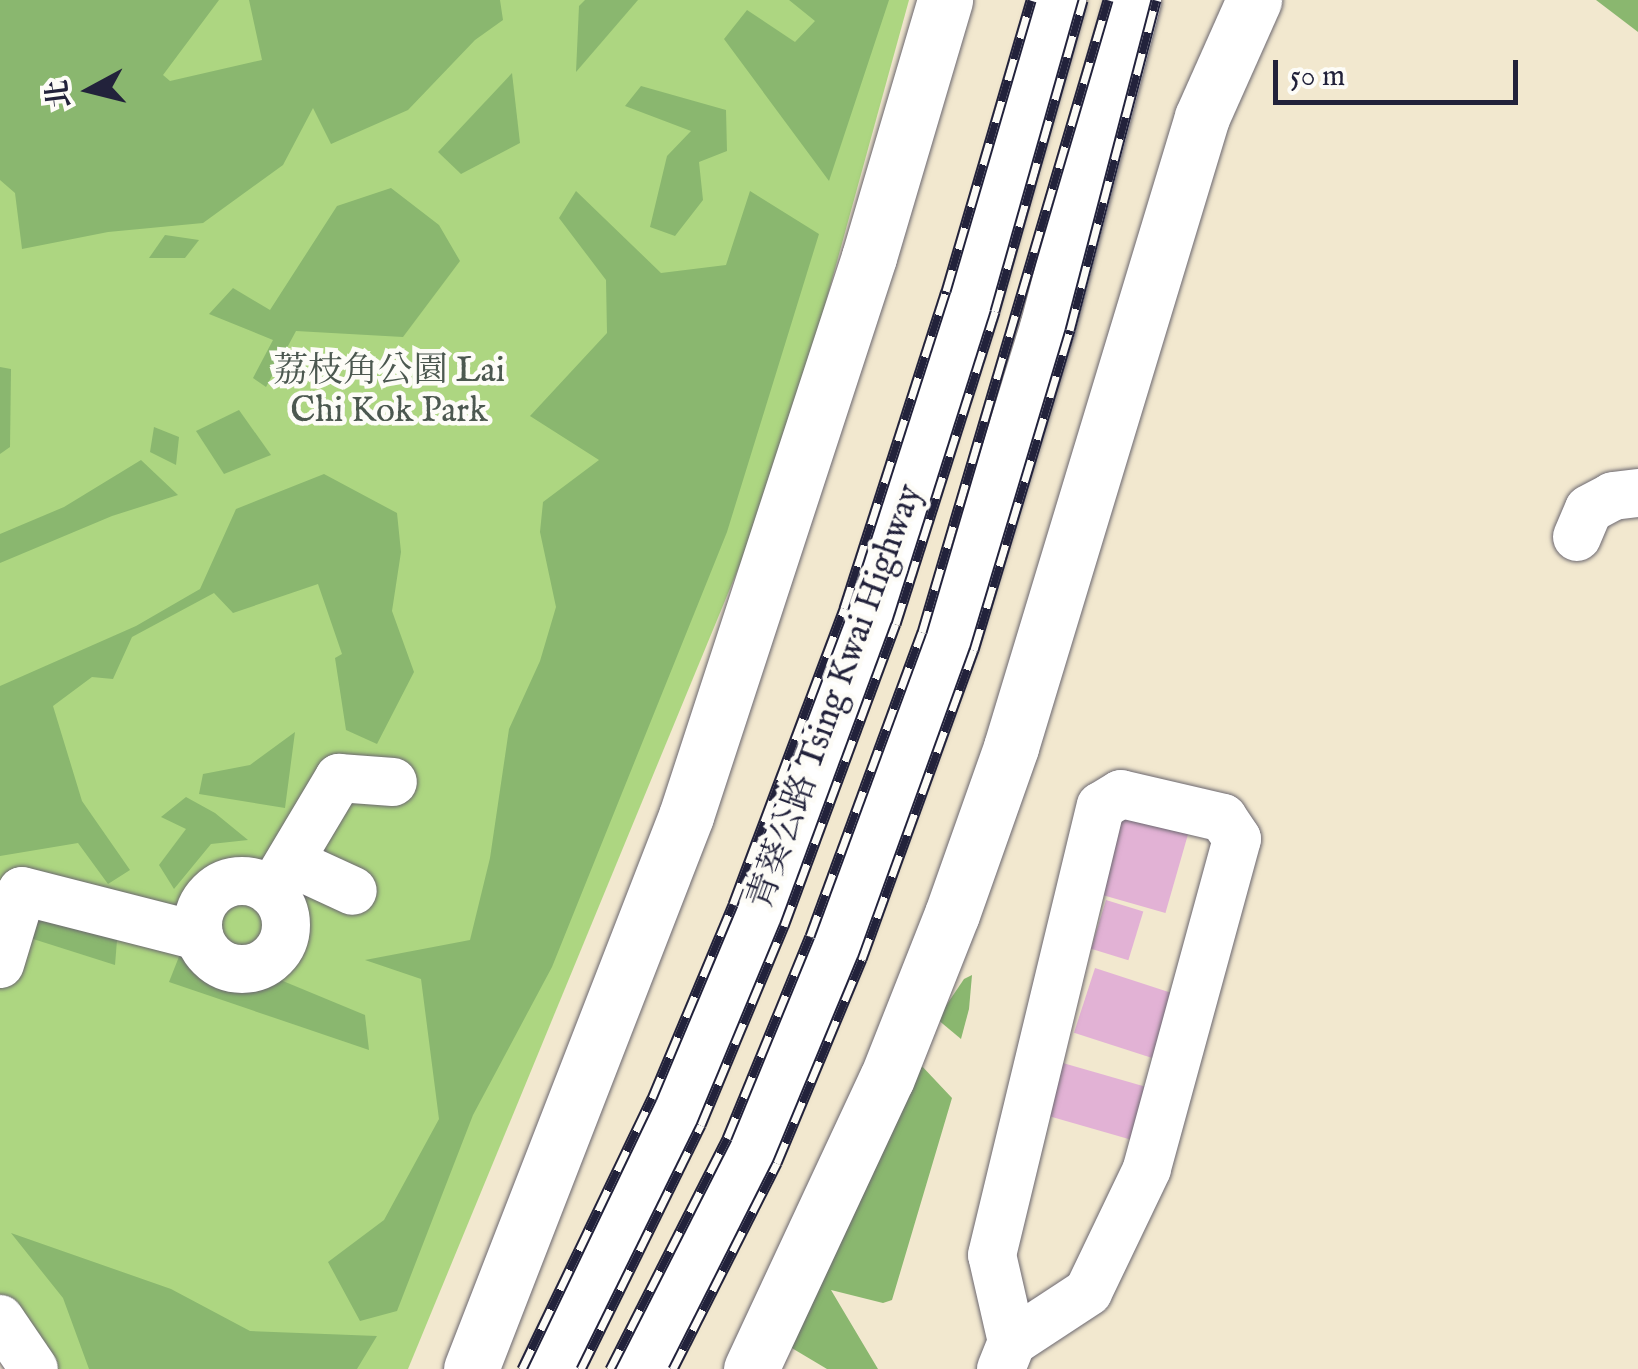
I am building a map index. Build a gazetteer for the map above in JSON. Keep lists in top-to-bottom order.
{
  "streets": {
    "highway": ["青葵公路 Tsing Kwai Highway"]
  },
  "parks": ["荔枝角公園 Lai Chi Kok Park"],
  "scale_bar": "50 m",
  "north": "left"
}
